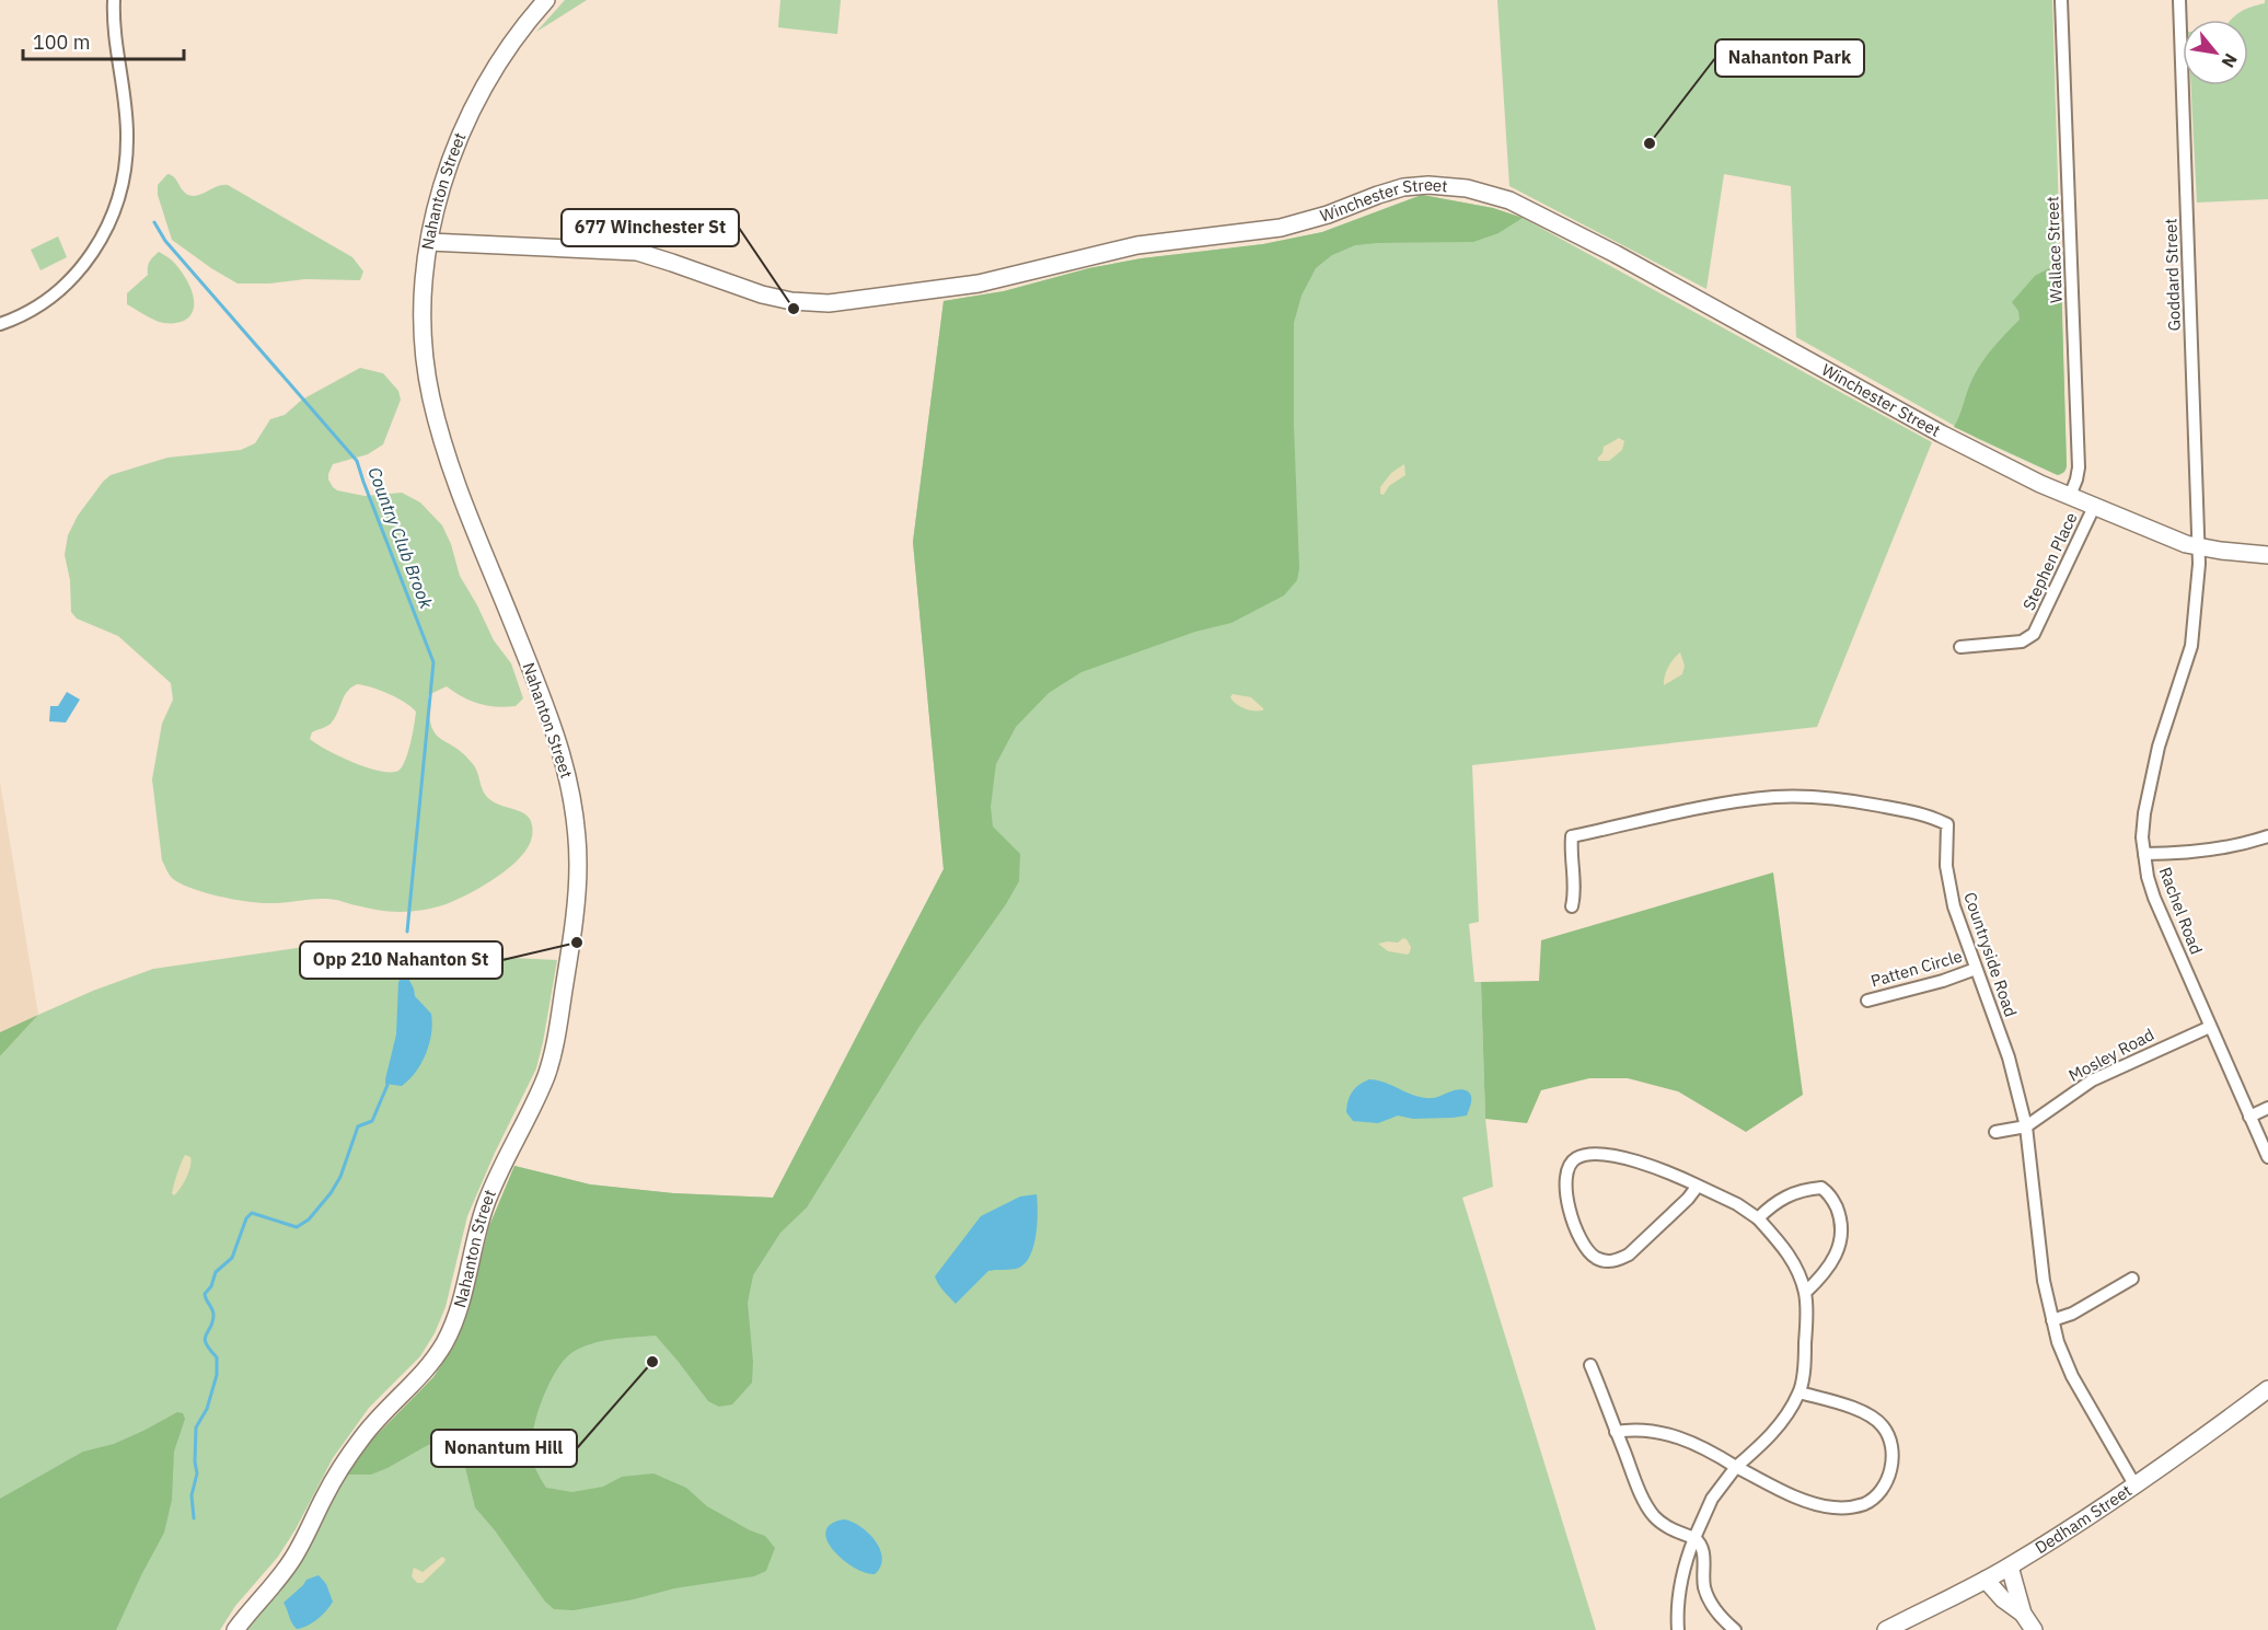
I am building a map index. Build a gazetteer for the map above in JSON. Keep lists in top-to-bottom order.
{
  "streets": {
    "main road": ["Nahanton Street", "Winchester Street", "Dedham Street"],
    "street": [
      "Wallace Street",
      "Goddard Street",
      "Stephen Place",
      "Rachel Road",
      "Countryside Road",
      "Patten Circle",
      "Mosley Road"
    ]
  },
  "crossings": [
    ["Nahanton Street", "Winchester Street"],
    ["Winchester Street", "Wallace Street"],
    ["Winchester Street", "Goddard Street"],
    ["Winchester Street", "Stephen Place"],
    ["Winchester Street", "Rachel Road"],
    ["Goddard Street", "Rachel Road"],
    ["Rachel Road", "Mosley Road"],
    ["Countryside Road", "Patten Circle"],
    ["Countryside Road", "Mosley Road"],
    ["Countryside Road", "Dedham Street"]
  ],
  "water": ["Country Club Brook"],
  "places": [
    "Nahanton Park",
    "677 Winchester St",
    "Opp 210 Nahanton St",
    "Nonantum Hill"
  ],
  "scale_bar": "100 m",
  "north": "bottom right"
}
